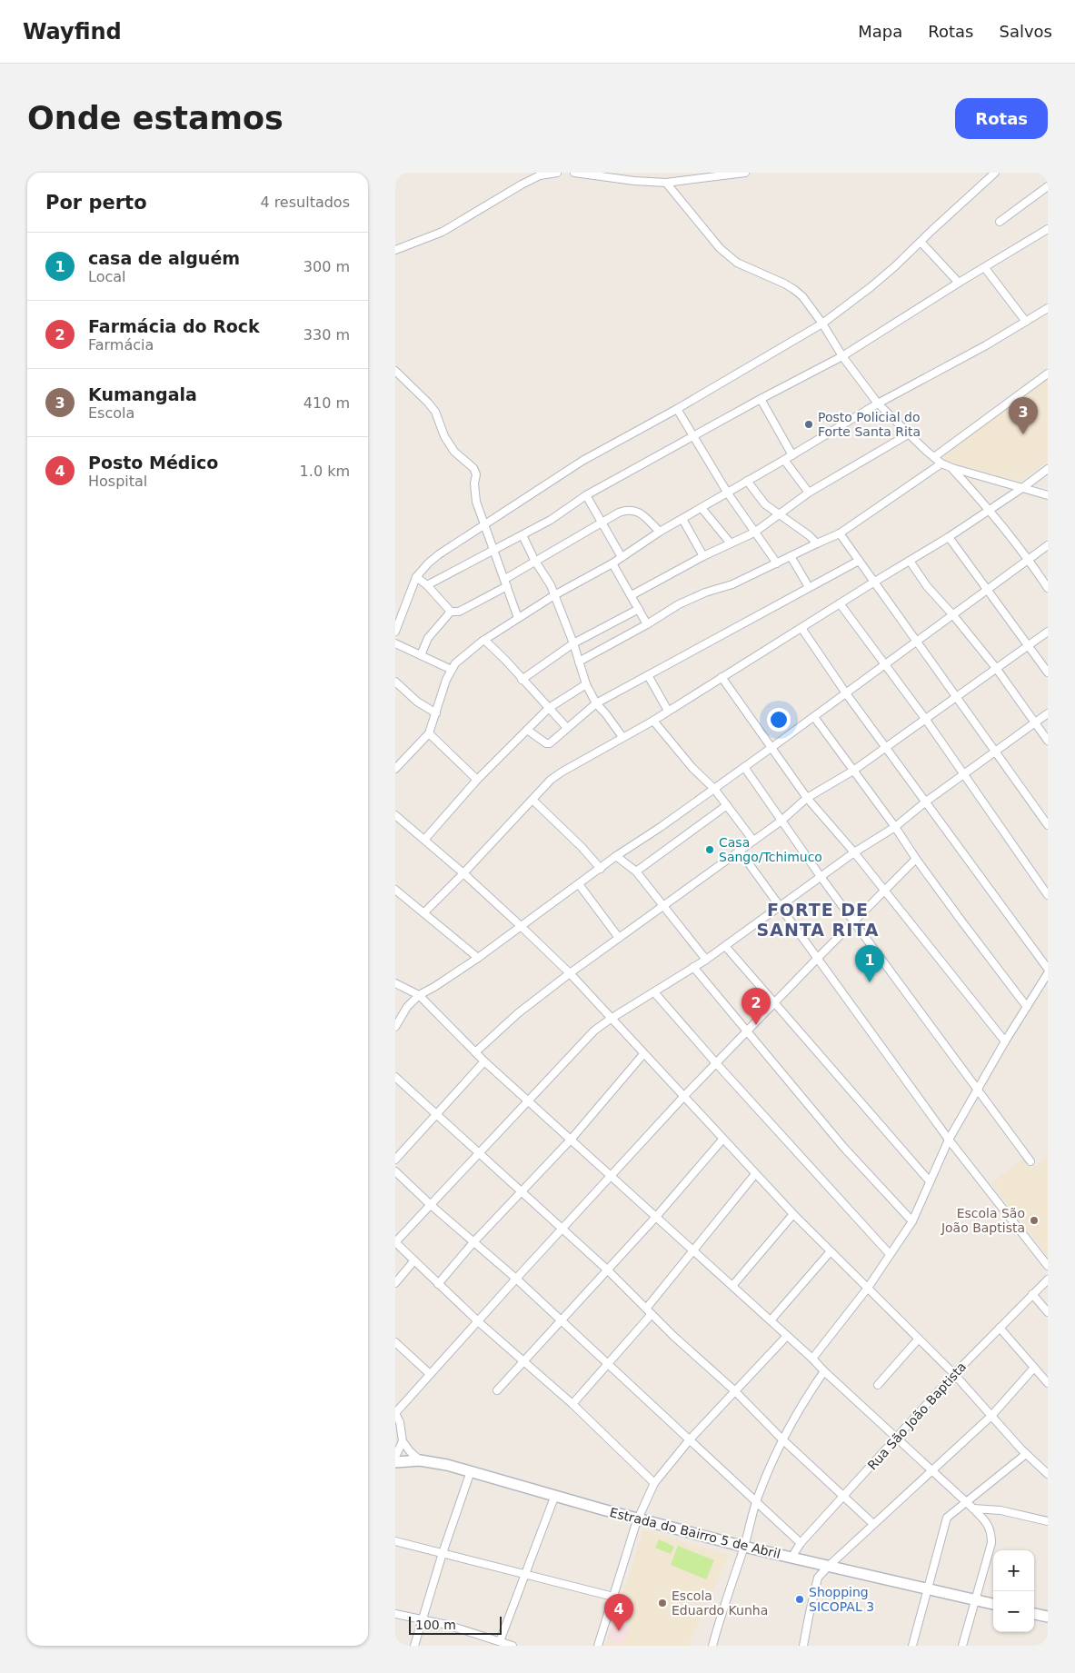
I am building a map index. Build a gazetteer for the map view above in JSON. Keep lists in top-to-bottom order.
{
  "streets": {
    "street": ["Rua São João Baptista", "Estrada do Bairro 5 de Abril"]
  },
  "crossings": [
    ["Rua São João Baptista", "Estrada do Bairro 5 de Abril"]
  ],
  "districts": ["FORTE DE SANTA RITA"],
  "places": [
    "Posto Policial do Forte Santa Rita",
    "Casa Sango/Tchimuco",
    "Escola São João Baptista",
    "Shopping SICOPAL 3",
    "Escola Eduardo Kunha"
  ],
  "scale_bar": "100 m",
  "page": {
    "header": "Wayfind",
    "nav": ["Mapa", "Rotas", "Salvos"],
    "buttons": "Rotas",
    "title": "Onde estamos",
    "heading": ["Por perto", "4 resultados"],
    "list": [
      {
        "mark": "1",
        "name": "casa de alguém",
        "note": "Local",
        "value": "300 m"
      },
      {
        "mark": "2",
        "name": "Farmácia do Rock",
        "note": "Farmácia",
        "value": "330 m"
      },
      {
        "mark": "3",
        "name": "Kumangala",
        "note": "Escola",
        "value": "410 m"
      },
      {
        "mark": "4",
        "name": "Posto Médico",
        "note": "Hospital",
        "value": "1.0 km"
      }
    ],
    "pins": [
      "3",
      "1",
      "2",
      "4"
    ],
    "map_buttons": ["+", "−"],
    "scale": "100 m"
  }
}
